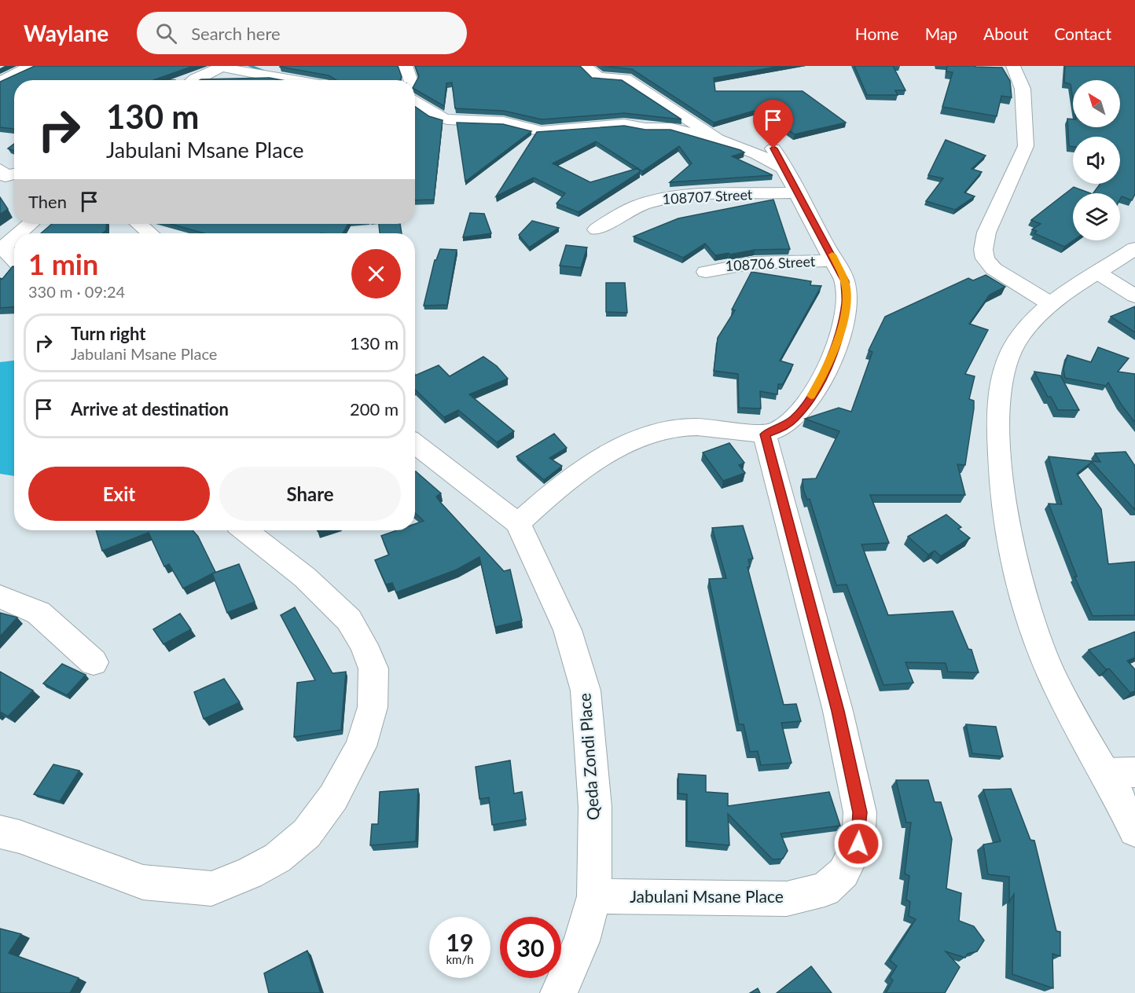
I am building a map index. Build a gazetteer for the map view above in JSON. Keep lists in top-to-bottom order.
{
  "streets": {
    "street": [
      "108707 Street",
      "108706 Street",
      "Qeda Zondi Place",
      "Jabulani Msane Place"
    ]
  },
  "crossings": [
    ["Qeda Zondi Place", "Jabulani Msane Place"]
  ],
  "north": "top left",
  "page": {
    "header": "Waylane",
    "search": "Search here",
    "nav": [
      "Home",
      "Map",
      "About",
      "Contact"
    ],
    "turn": ["130 m", "Jabulani Msane Place"],
    "then": "Then",
    "heading": ["1 min", "330 m · 09:24"],
    "list": [
      {
        "name": "Turn right",
        "note": "Jabulani Msane Place",
        "value": "130 m"
      },
      {
        "name": "Arrive at destination",
        "value": "200 m"
      }
    ],
    "buttons": ["Exit", "Share"],
    "speed": "19 km/h",
    "limit": "30"
  }
}
